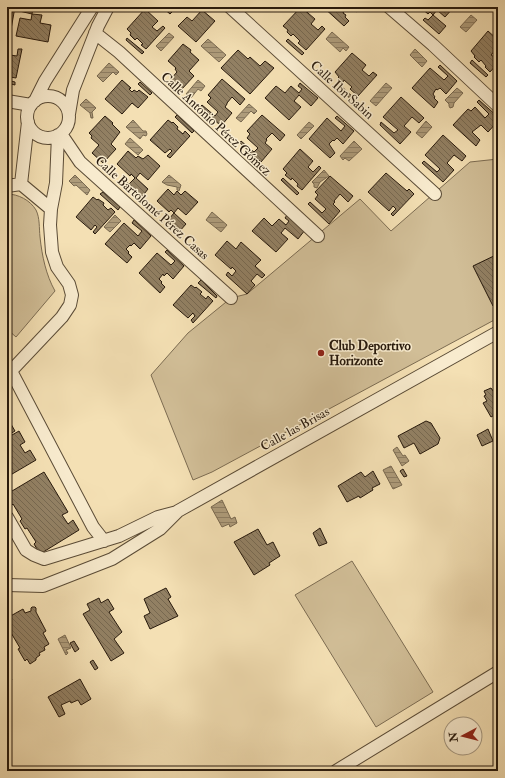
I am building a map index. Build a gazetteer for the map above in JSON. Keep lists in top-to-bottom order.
{
  "streets": {
    "street": [
      "Calle Ibn Sabin",
      "Calle Antonio Pérez Gómez",
      "Calle Bartolomé Pérez Casas",
      "Calle las Brisas"
    ]
  },
  "places": ["Club Deportivo Horizonte"],
  "north": "left"
}
